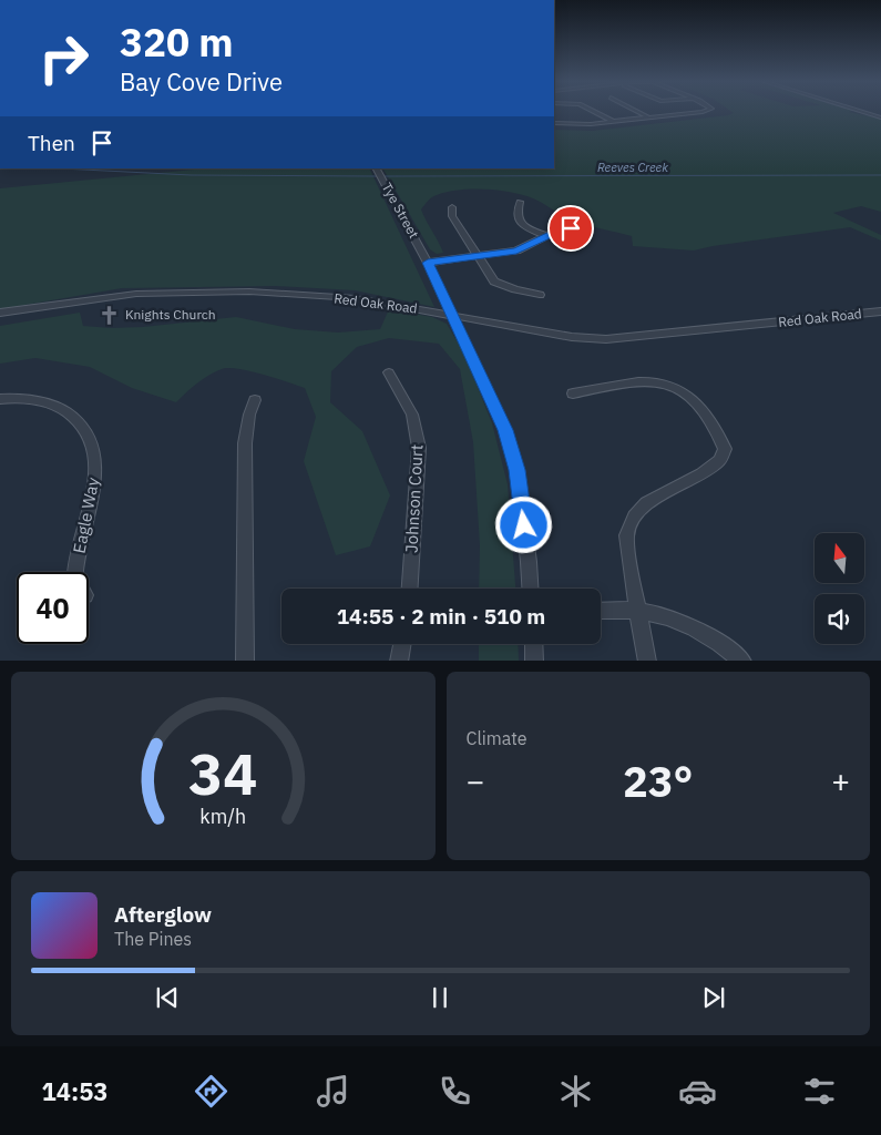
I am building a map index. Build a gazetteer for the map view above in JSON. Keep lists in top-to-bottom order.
{
  "streets": {
    "street": [
      "Tye Street",
      "Red Oak Road",
      "Johnson Court",
      "Eagle Way"
    ]
  },
  "crossings": [
    ["Tye Street", "Red Oak Road"]
  ],
  "water": ["Reeves Creek"],
  "places": {
    "church": ["Knights Church"]
  },
  "north": "top",
  "page": {
    "turn": ["320 m", "Bay Cove Drive"],
    "then": "Then",
    "limit": "40",
    "trip": "14:55 · 2 min · 510 m",
    "tile": "Climate",
    "heat": ["−", "23°", "+"],
    "song": ["Afterglow", "The Pines"],
    "tabs": "14:53",
    "gauge": ["34", "km/h"]
  }
}
